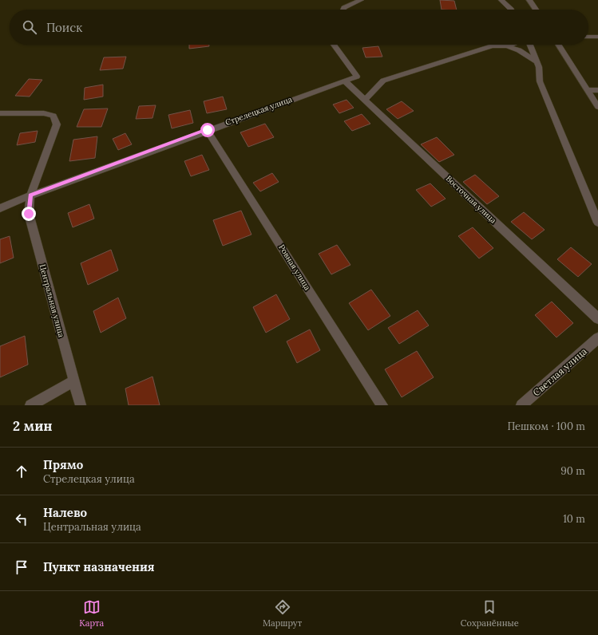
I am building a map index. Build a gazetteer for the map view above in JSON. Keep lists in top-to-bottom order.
{
  "streets": {
    "street": [
      "Стрелецкая улица",
      "Восточная улица",
      "Ровная улица",
      "Центральная улица",
      "Светлая улица"
    ]
  },
  "crossings": [
    ["Стрелецкая улица", "Восточная улица"],
    ["Стрелецкая улица", "Ровная улица"],
    ["Стрелецкая улица", "Центральная улица"]
  ],
  "page": {
    "search": "Поиск",
    "heading": ["2 мин", "Пешком · 100 m"],
    "list": [
      ["Прямо", "Стрелецкая улица", "90 m"],
      ["Налево", "Центральная улица", "10 m"],
      "Пункт назначения"
    ],
    "nav": ["Карта", "Маршрут", "Сохранённые"]
  }
}
